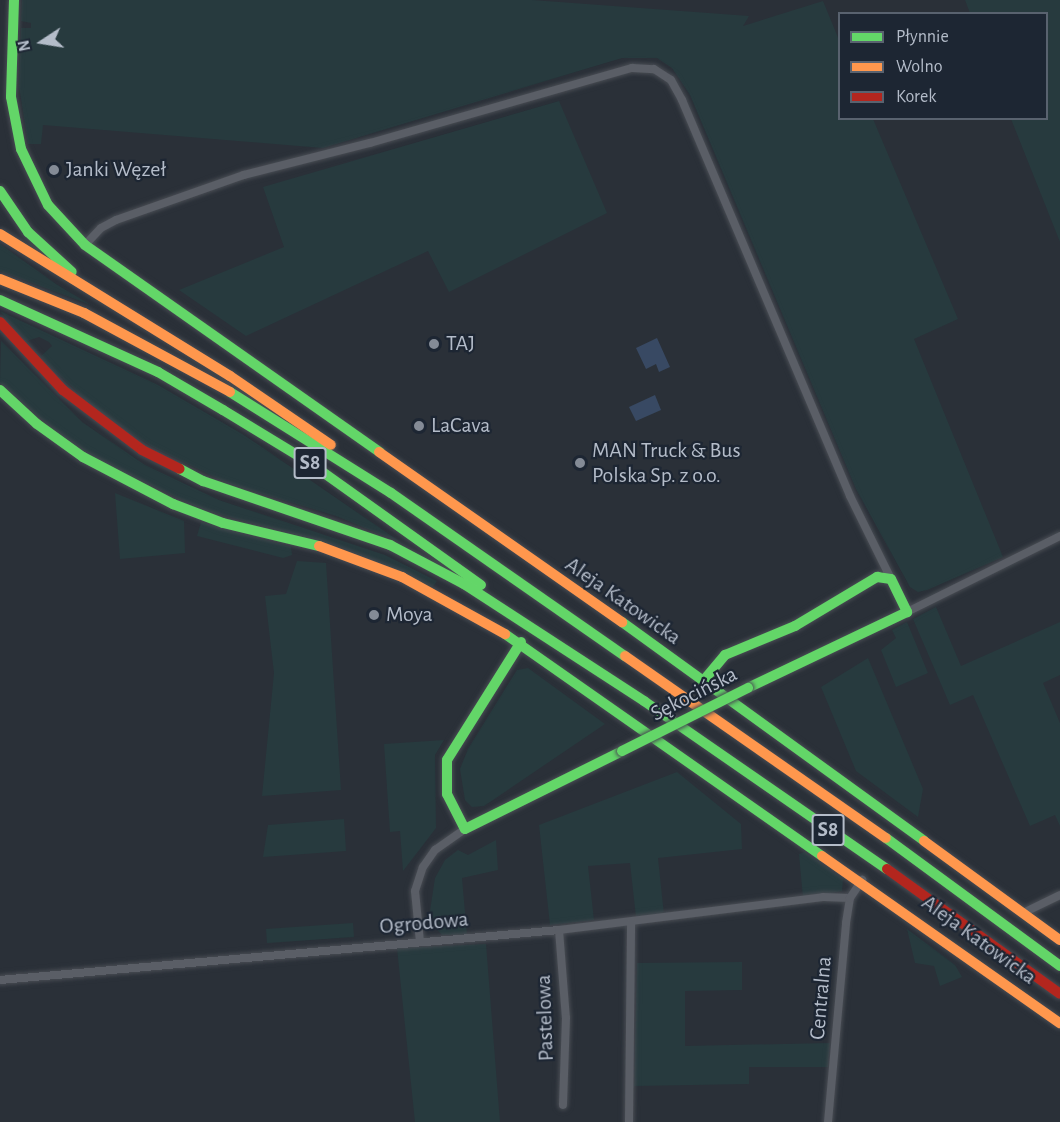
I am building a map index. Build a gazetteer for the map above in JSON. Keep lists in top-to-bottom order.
{
  "streets": {
    "main road": ["S8", "Aleja Katowicka", "Sękocińska"],
    "street": ["Ogrodowa", "Centralna", "Pastelowa"]
  },
  "crossings": [
    ["Aleja Katowicka", "Centralna"],
    ["Sękocińska", "Ogrodowa"],
    ["Ogrodowa", "Centralna"],
    ["Ogrodowa", "Pastelowa"]
  ],
  "places": [
    "Janki Węzeł",
    "TAJ",
    "LaCava",
    "MAN Truck & Bus Polska Sp. z o.o.",
    "Moya"
  ],
  "legend": ["Płynnie", "Wolno", "Korek"],
  "north": "left"
}
